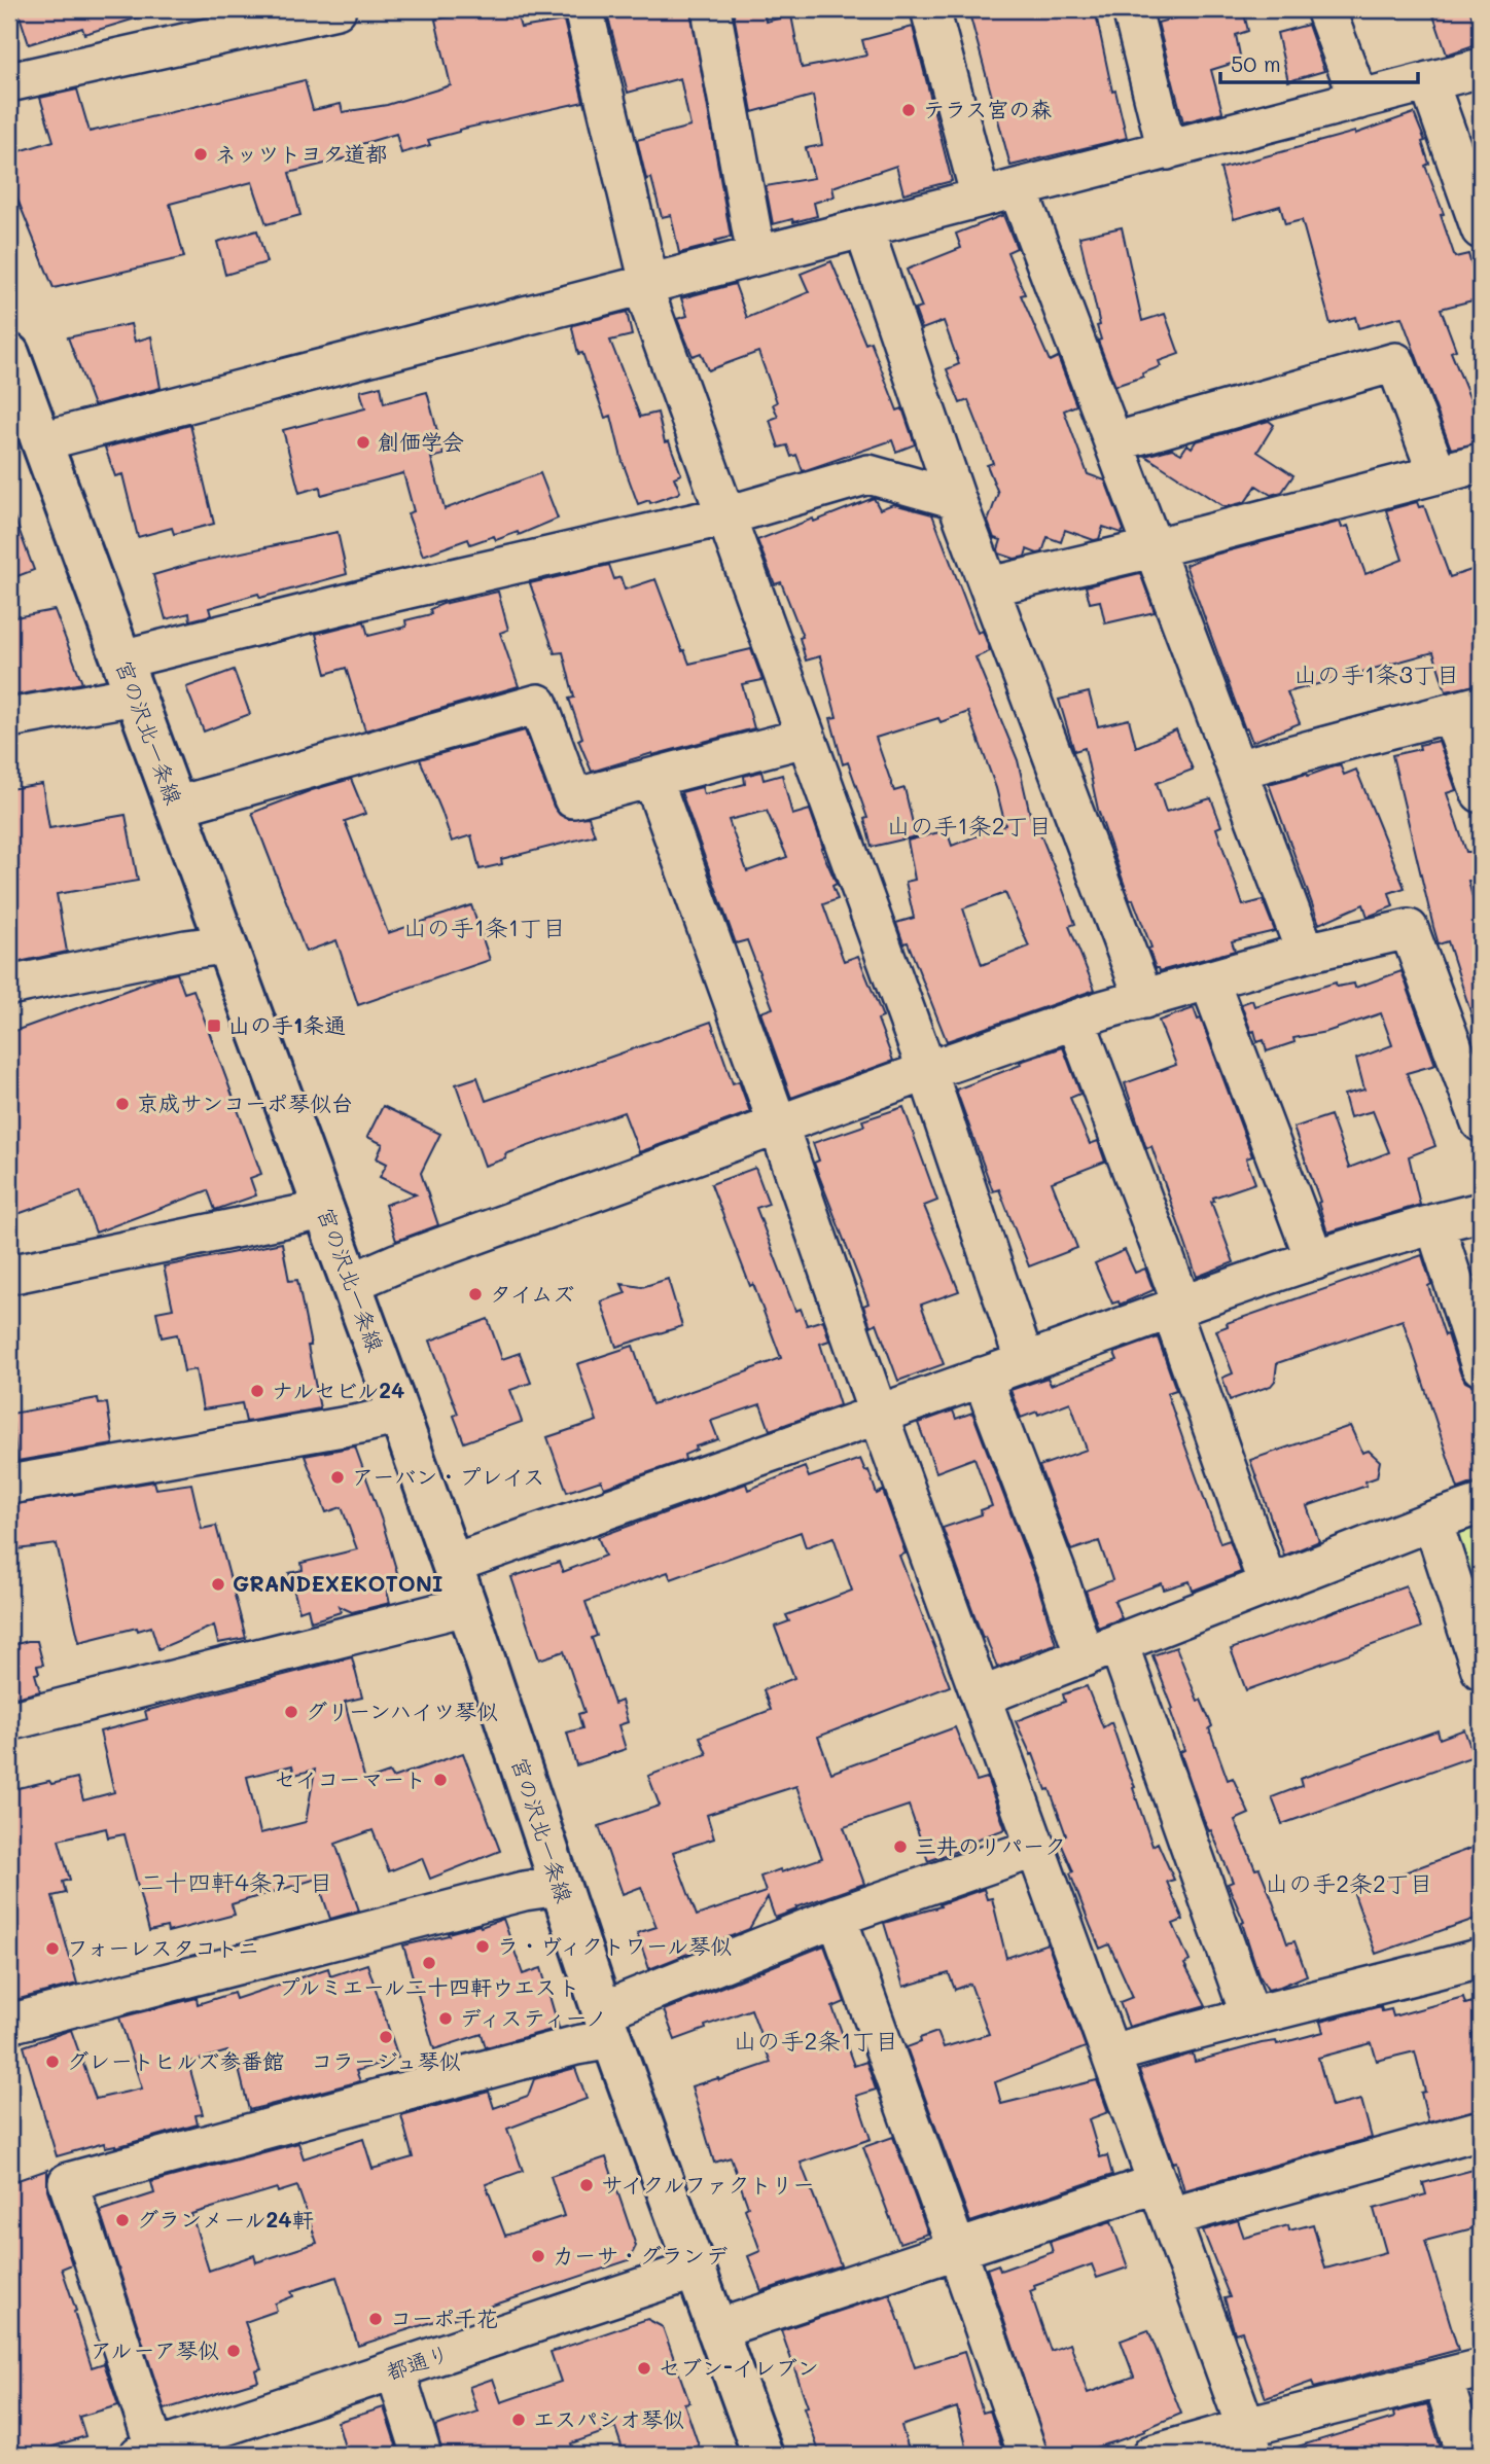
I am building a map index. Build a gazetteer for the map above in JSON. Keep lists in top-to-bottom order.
{
  "streets": {
    "main road": ["宮の沢北一条線"],
    "street": ["都通り"]
  },
  "crossings": [
    ["宮の沢北一条線", "都通り"]
  ],
  "districts": [
    "山の手1条3丁目",
    "山の手1条2丁目",
    "山の手1条1丁目",
    "二十四軒4条7丁目",
    "山の手2条2丁目",
    "山の手2条1丁目"
  ],
  "places": {
    "other": [
      "テラス宮の森",
      "ネッツトヨタ道都",
      "創価学会",
      "京成サンコーポ琴似台",
      "タイムズ",
      "ナルセビル24",
      "アーバン・プレイス",
      "GRANDEXEKOTONI",
      "グリーンハイツ琴似",
      "セイコーマート",
      "三井のリパーク",
      "ラ・ヴィクトワール琴似",
      "フォーレスタコトニ",
      "プルミエール二十四軒ウエスト",
      "ディスティーノ",
      "コラージュ琴似",
      "グレートヒルズ参番館",
      "サイクルファクトリー",
      "グランメール24軒",
      "カーサ・グランデ",
      "コーポ千花",
      "アルーア琴似",
      "セブン-イレブン",
      "エスパシオ琴似"
    ],
    "transit": ["山の手1条通"]
  },
  "scale_bar": "50 m"
}
